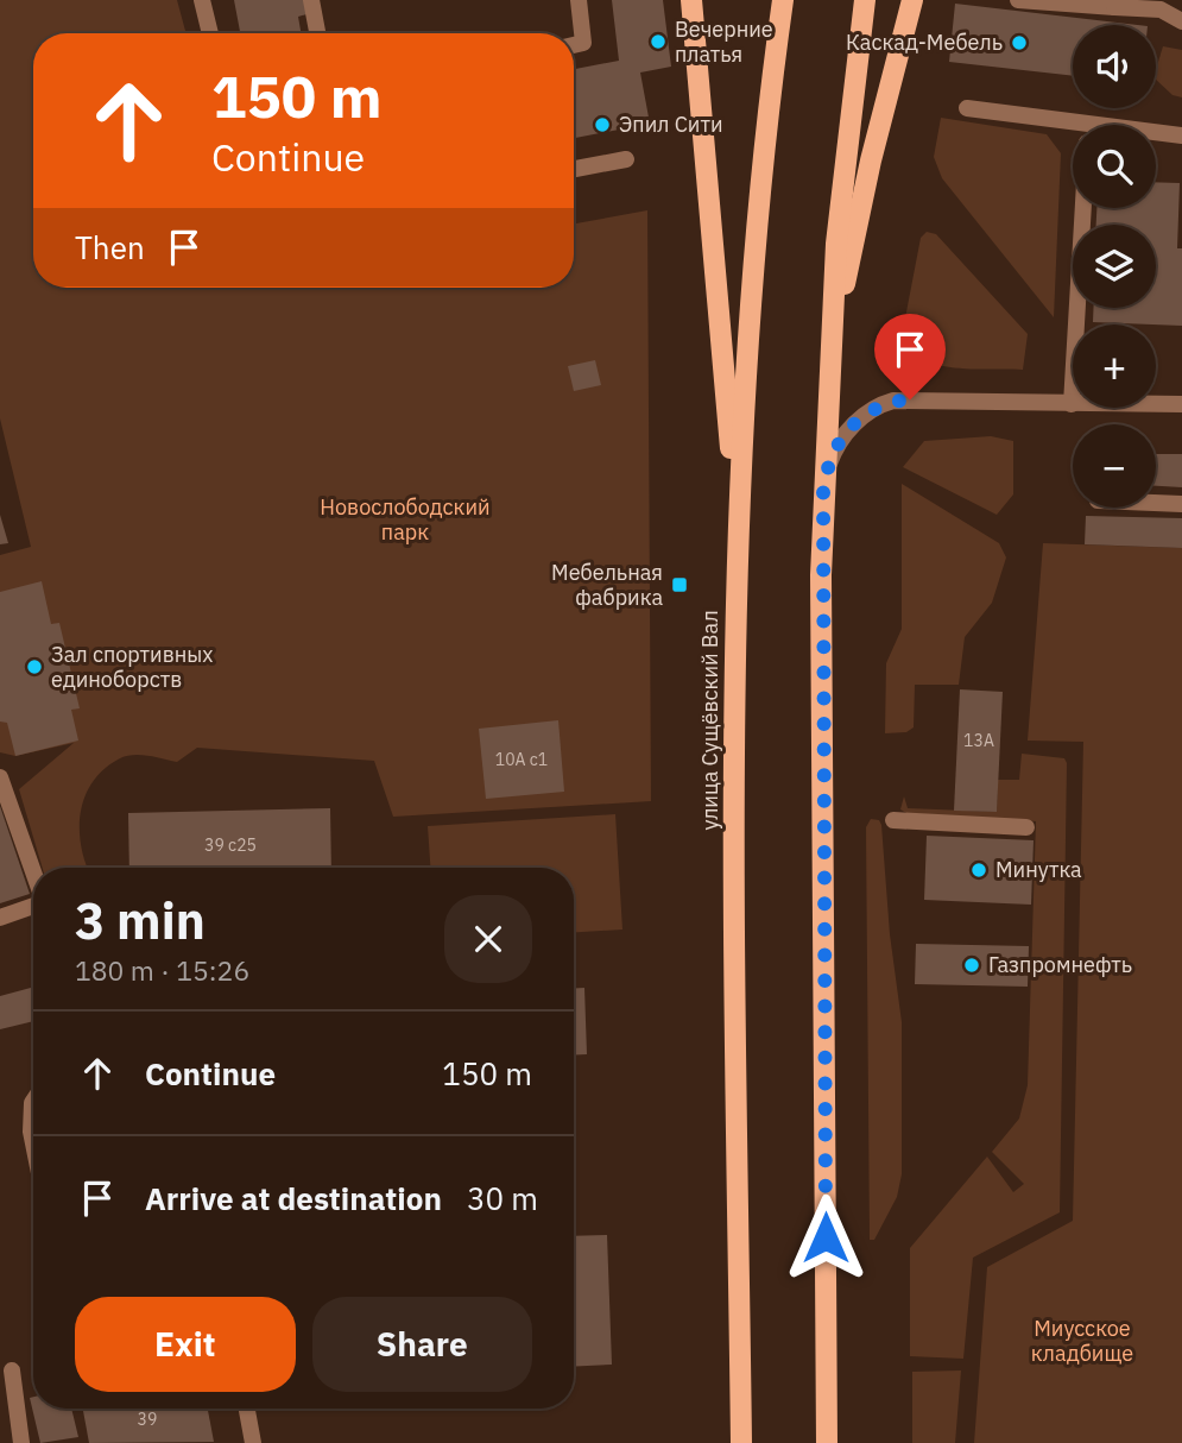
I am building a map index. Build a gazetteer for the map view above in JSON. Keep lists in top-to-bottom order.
{
  "streets": {
    "main road": ["улица Сущёвский Вал"]
  },
  "parks": ["Новослободский парк", "Миусское кладбище"],
  "places": {
    "other": [
      "Вечерние платья",
      "Каскад-Мебель",
      "Эпил Сити",
      "Зал спортивных единоборств",
      "Минутка",
      "Газпромнефть"
    ],
    "transit": ["Мебельная фабрика"]
  },
  "house_numbers": [
    "13А",
    "10А с1",
    "39 с25",
    "39"
  ],
  "page": {
    "map_buttons": ["+", "−"],
    "turn": ["150 m", "Continue"],
    "then": "Then",
    "heading": ["3 min", "180 m · 15:26"],
    "list": [
      {
        "name": "Continue",
        "value": "150 m"
      },
      {
        "name": "Arrive at destination",
        "value": "30 m"
      }
    ],
    "buttons": ["Exit", "Share"]
  }
}
